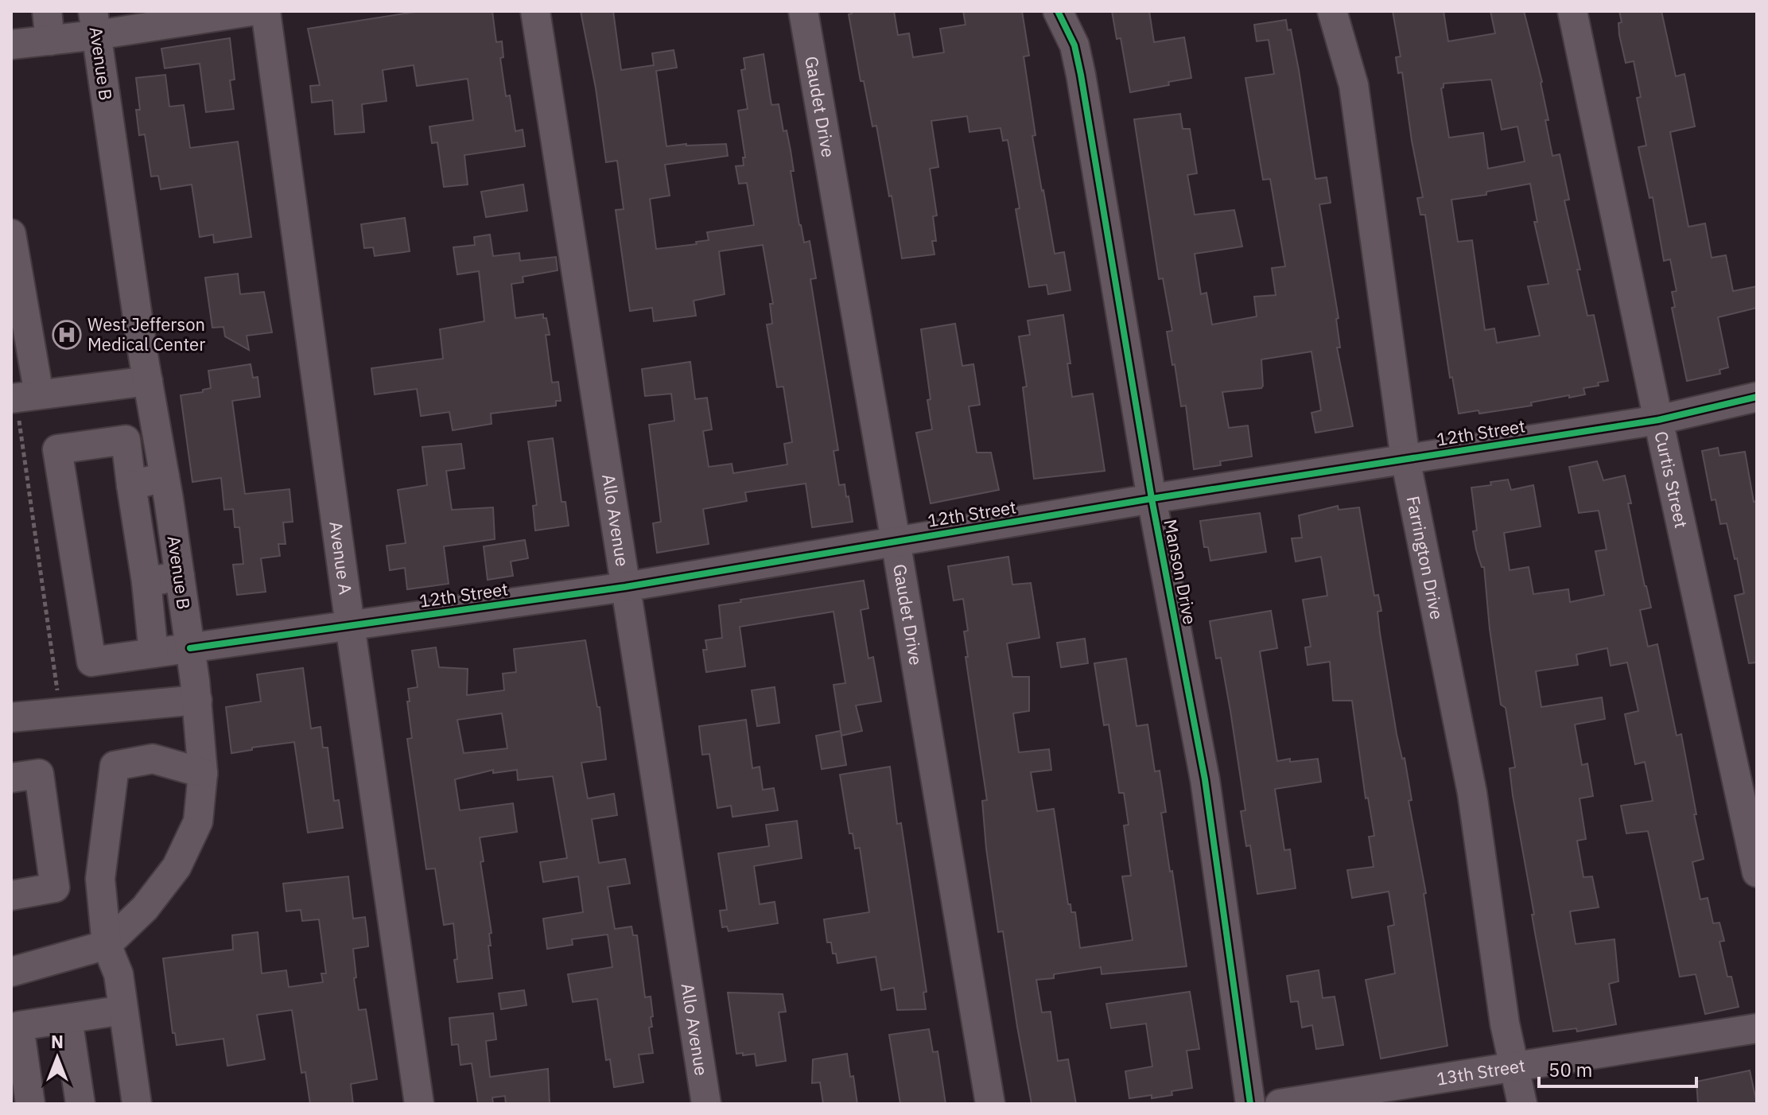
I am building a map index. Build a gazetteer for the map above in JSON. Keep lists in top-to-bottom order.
{
  "streets": {
    "street": [
      "Avenue B",
      "Gaudet Drive",
      "12th Street",
      "Curtis Street",
      "Allo Avenue",
      "Avenue A",
      "Farrington Drive",
      "Manson Drive",
      "13th Street"
    ]
  },
  "crossings": [
    ["Avenue B", "12th Street"],
    ["Gaudet Drive", "12th Street"],
    ["12th Street", "Curtis Street"],
    ["12th Street", "Allo Avenue"],
    ["12th Street", "Avenue A"],
    ["12th Street", "Farrington Drive"],
    ["12th Street", "Manson Drive"],
    ["Farrington Drive", "13th Street"]
  ],
  "places": {
    "hospital": ["West Jefferson Medical Center"]
  },
  "scale_bar": "50 m",
  "north": "top"
}
